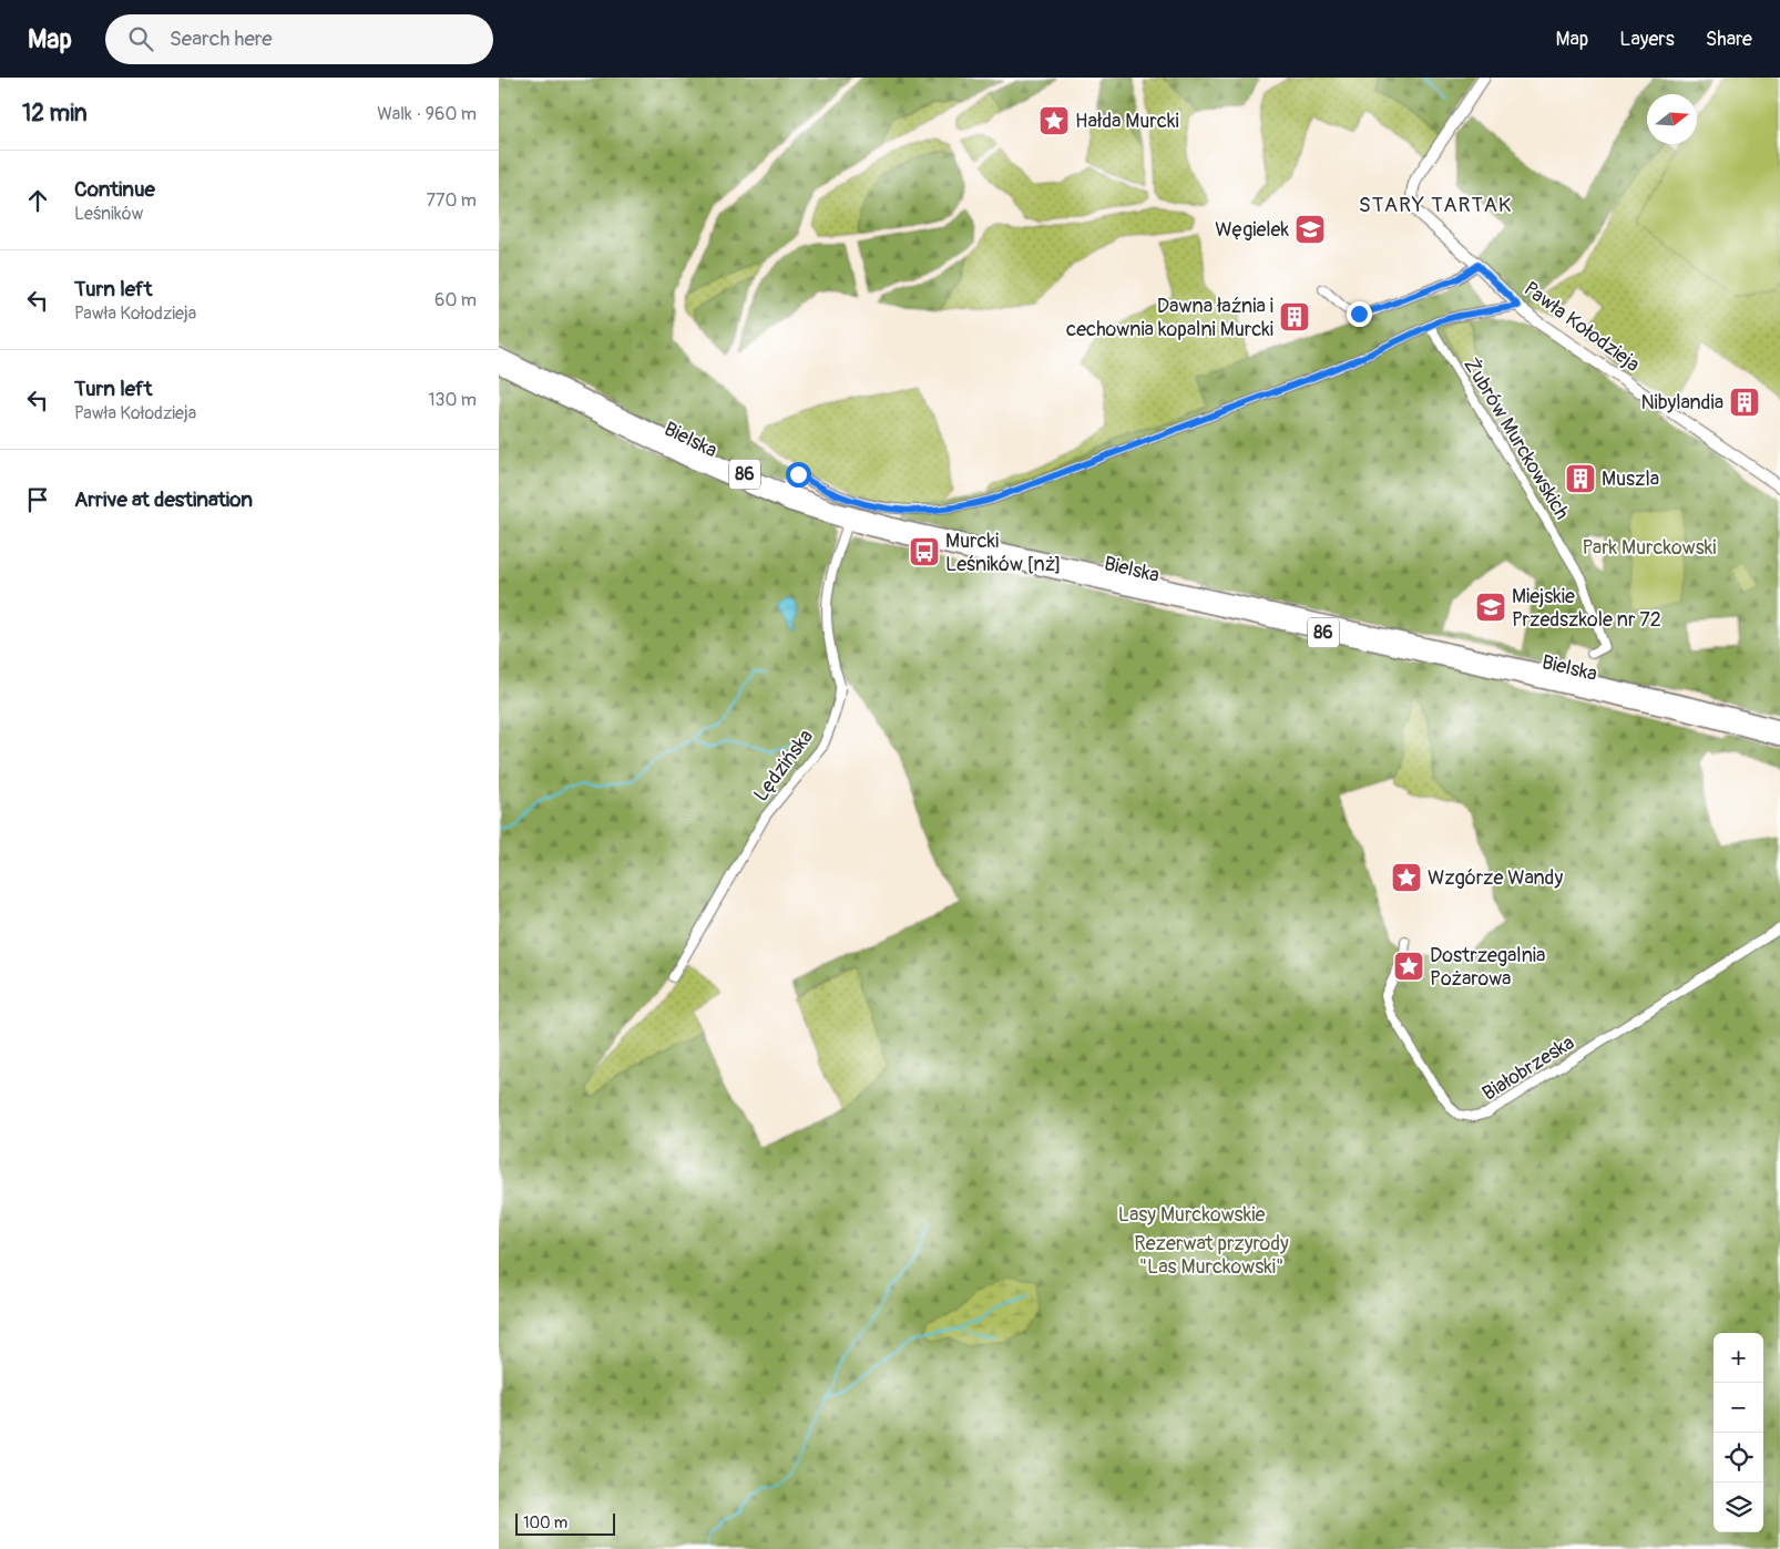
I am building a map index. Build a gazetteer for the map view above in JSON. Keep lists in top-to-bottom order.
{
  "streets": {
    "main road": ["Bielska", "86"],
    "street": [
      "Pawła Kołodzieja",
      "Żubrów Murckowskich",
      "Lędzińska",
      "Białobrzeska"
    ]
  },
  "crossings": [
    ["Bielska", "Lędzińska"]
  ],
  "districts": ["STARY TARTAK"],
  "parks": ["Park Murckowski", "Lasy Murckowskie", "Rezerwat przyrody \"Las Murckowski\""],
  "places": {
    "place": ["Hałda Murcki", "Wzgórze Wandy", "Dostrzegalnia Pożarowa"],
    "school or university": ["Węgielek", "Miejskie Przedszkole nr 72"],
    "building": ["Dawna łaźnia i cechownia kopalni Murcki", "Nibylandia", "Muszla"],
    "bus stop": ["Murcki Leśników [nż]"]
  },
  "scale_bar": "100 m",
  "north": "right",
  "page": {
    "header": "Map",
    "search": "Search here",
    "nav": ["Map", "Layers", "Share"],
    "heading": ["12 min", "Walk · 960 m"],
    "list": [
      ["Continue", "Leśników", "770 m"],
      ["Turn left", "Pawła Kołodzieja", "60 m"],
      ["Turn left", "Pawła Kołodzieja", "130 m"],
      "Arrive at destination"
    ],
    "map_buttons": ["+", "−"],
    "scale": "100 m"
  }
}
